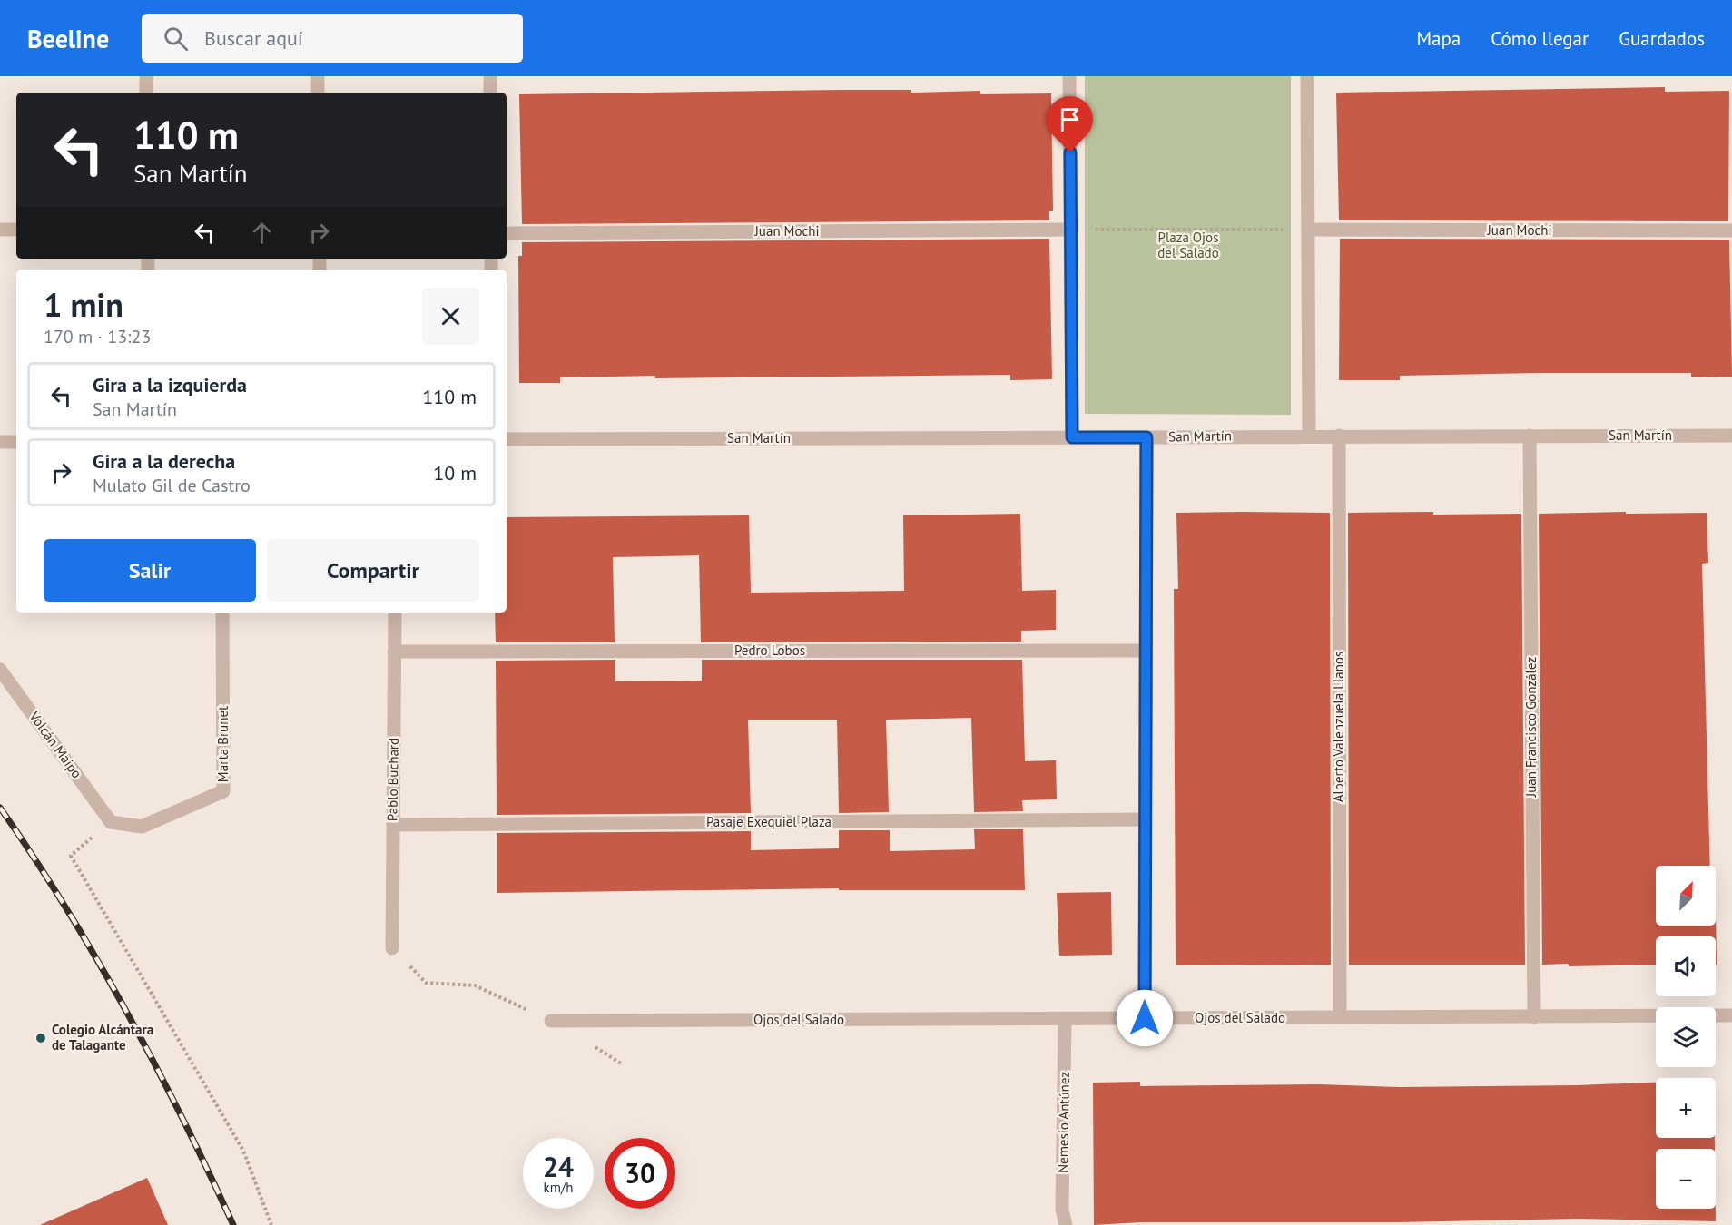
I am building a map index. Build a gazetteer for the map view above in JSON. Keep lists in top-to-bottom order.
{
  "streets": {
    "street": [
      "Juan Mochi",
      "San Martín",
      "Pedro Lobos",
      "Alberto Valenzuela Llanos",
      "Juan Francisco González",
      "Marta Brunet",
      "Volcán Maipo",
      "Pablo Buchard",
      "Pasaje Exequiel Plaza",
      "Ojos del Salado",
      "Nemesio Antúnez"
    ]
  },
  "crossings": [
    ["San Martín", "Alberto Valenzuela Llanos"],
    ["San Martín", "Juan Francisco González"],
    ["Pedro Lobos", "Pablo Buchard"],
    ["Alberto Valenzuela Llanos", "Ojos del Salado"],
    ["Juan Francisco González", "Ojos del Salado"],
    ["Marta Brunet", "Volcán Maipo"],
    ["Pablo Buchard", "Pasaje Exequiel Plaza"],
    ["Ojos del Salado", "Nemesio Antúnez"]
  ],
  "parks": ["Plaza Ojos del Salado"],
  "places": ["Colegio Alcántara de Talagante"],
  "north": "top right",
  "page": {
    "header": "Beeline",
    "search": "Buscar aquí",
    "nav": ["Mapa", "Cómo llegar", "Guardados"],
    "turn": ["110 m", "San Martín"],
    "heading": ["1 min", "170 m · 13:23"],
    "list": [
      {
        "name": "Gira a la izquierda",
        "note": "San Martín",
        "value": "110 m"
      },
      {
        "name": "Gira a la derecha",
        "note": "Mulato Gil de Castro",
        "value": "10 m"
      }
    ],
    "buttons": ["Salir", "Compartir"],
    "map_buttons": ["+", "−"],
    "speed": "24 km/h",
    "limit": "30"
  }
}
